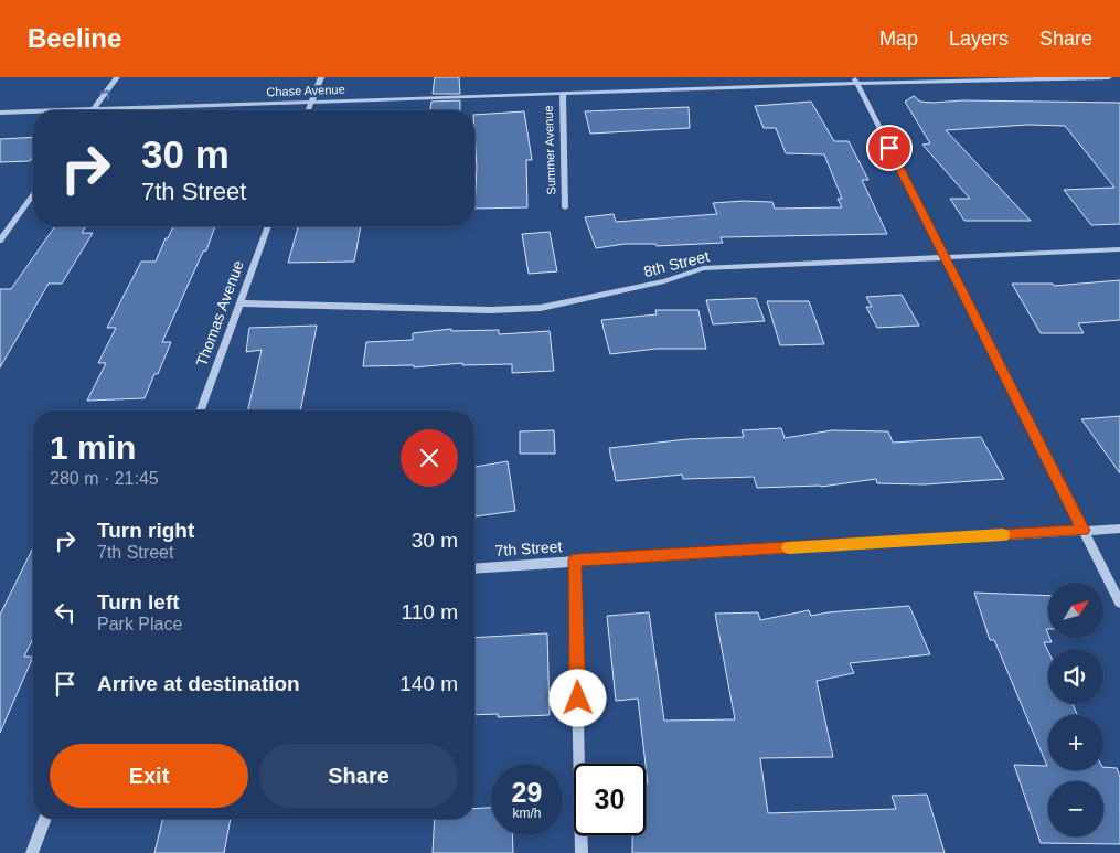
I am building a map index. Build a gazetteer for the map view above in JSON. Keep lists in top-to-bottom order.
{
  "streets": {
    "street": [
      "Chase Avenue",
      "Summer Avenue",
      "8th Street",
      "Thomas Avenue",
      "7th Street"
    ]
  },
  "crossings": [
    ["Chase Avenue", "Summer Avenue"],
    ["8th Street", "Thomas Avenue"]
  ],
  "north": "top right",
  "page": {
    "header": "Beeline",
    "nav": ["Map", "Layers", "Share"],
    "turn": ["30 m", "7th Street"],
    "heading": ["1 min", "280 m · 21:45"],
    "list": [
      {
        "name": "Turn right",
        "note": "7th Street",
        "value": "30 m"
      },
      {
        "name": "Turn left",
        "note": "Park Place",
        "value": "110 m"
      },
      {
        "name": "Arrive at destination",
        "value": "140 m"
      }
    ],
    "map_buttons": ["+", "−"],
    "buttons": ["Exit", "Share"],
    "speed": "29 km/h",
    "limit": "30"
  }
}
